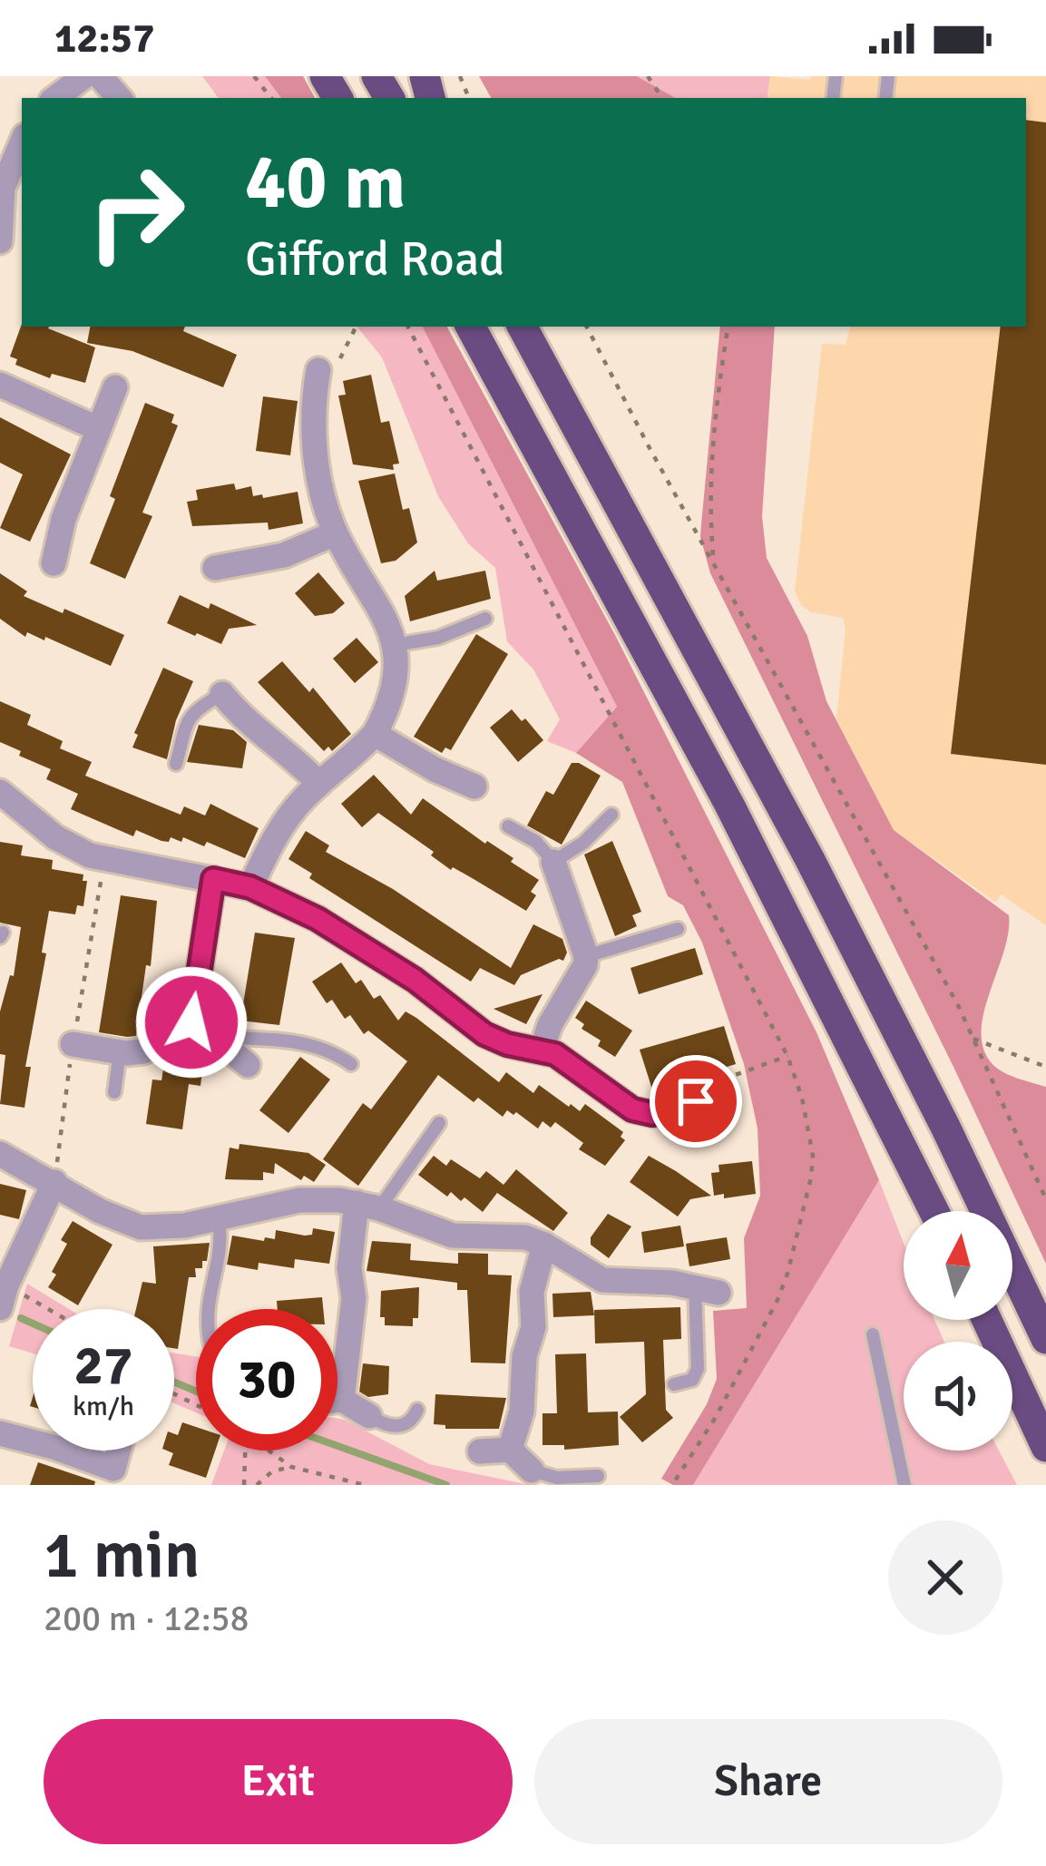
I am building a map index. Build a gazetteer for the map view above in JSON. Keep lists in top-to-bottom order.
{
  "north": "top",
  "page": {
    "status": "12:57",
    "turn": ["40 m", "Gifford Road"],
    "speed": "27 km/h",
    "limit": "30",
    "heading": ["1 min", "200 m · 12:58"],
    "buttons": ["Exit", "Share"]
  }
}
